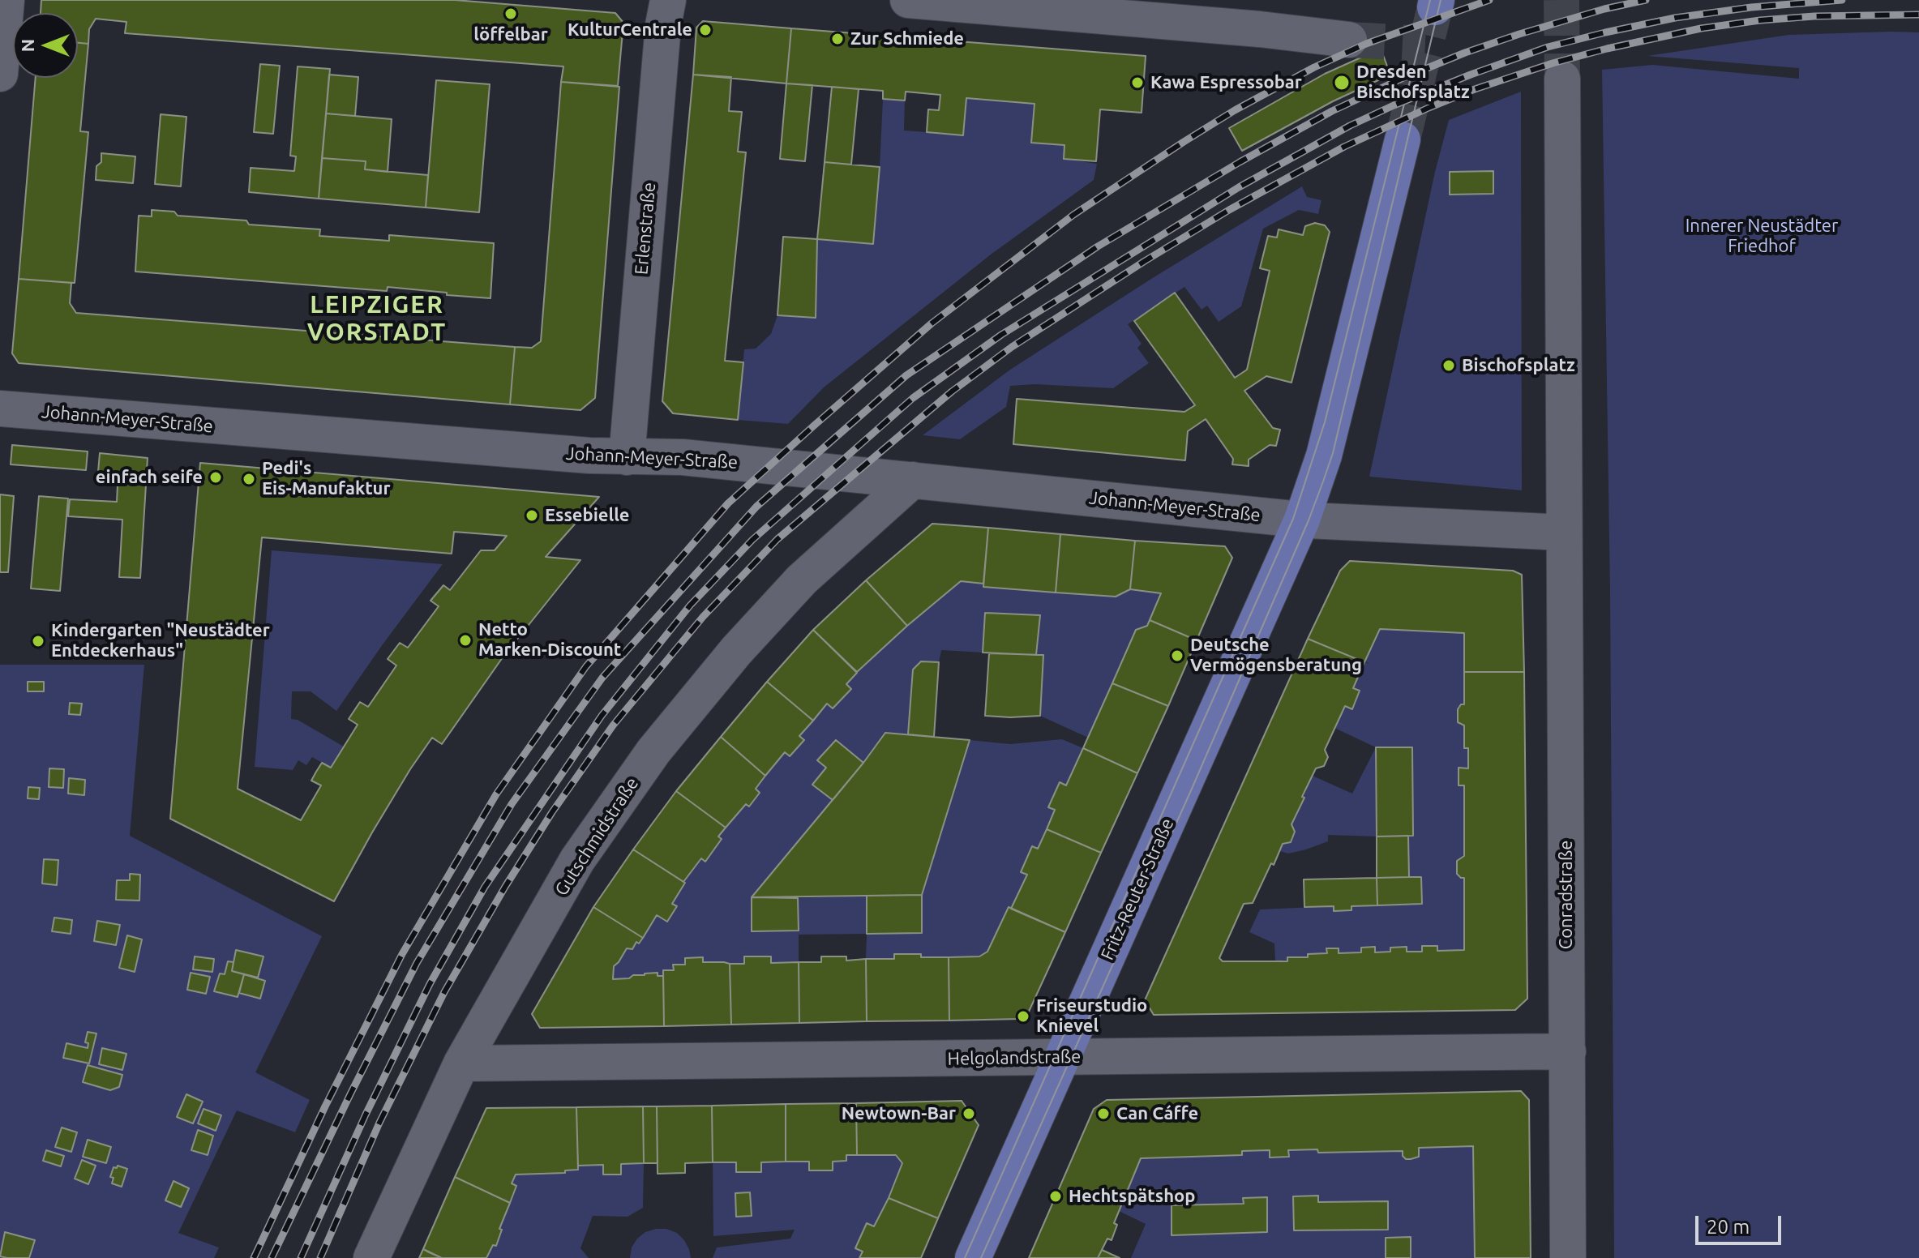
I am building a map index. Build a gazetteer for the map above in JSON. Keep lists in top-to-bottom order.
{
  "streets": {
    "main road": ["Fritz-Reuter-Straße"],
    "street": [
      "Erlenstraße",
      "Johann-Meyer-Straße",
      "Gutschmidstraße",
      "Conradstraße",
      "Helgolandstraße"
    ]
  },
  "crossings": [
    ["Erlenstraße", "Johann-Meyer-Straße"],
    ["Johann-Meyer-Straße", "Gutschmidstraße"],
    ["Johann-Meyer-Straße", "Fritz-Reuter-Straße"],
    ["Gutschmidstraße", "Helgolandstraße"],
    ["Fritz-Reuter-Straße", "Helgolandstraße"],
    ["Conradstraße", "Helgolandstraße"]
  ],
  "districts": ["LEIPZIGER VORSTADT"],
  "parks": ["Innerer Neustädter Friedhof"],
  "places": [
    "löffelbar",
    "KulturCentrale",
    "Zur Schmiede",
    "Kawa Espressobar",
    "Dresden Bischofsplatz",
    "Bischofsplatz",
    "einfach seife",
    "Pedi's Eis-Manufaktur",
    "Essebielle",
    "Netto Marken-Discount",
    "Kindergarten \"Neustädter Entdeckerhaus\"",
    "Deutsche Vermögensberatung",
    "Friseurstudio Knievel",
    "Newtown-Bar",
    "Can Cáffe",
    "Hechtspätshop"
  ],
  "scale_bar": "20 m",
  "north": "left"
}
